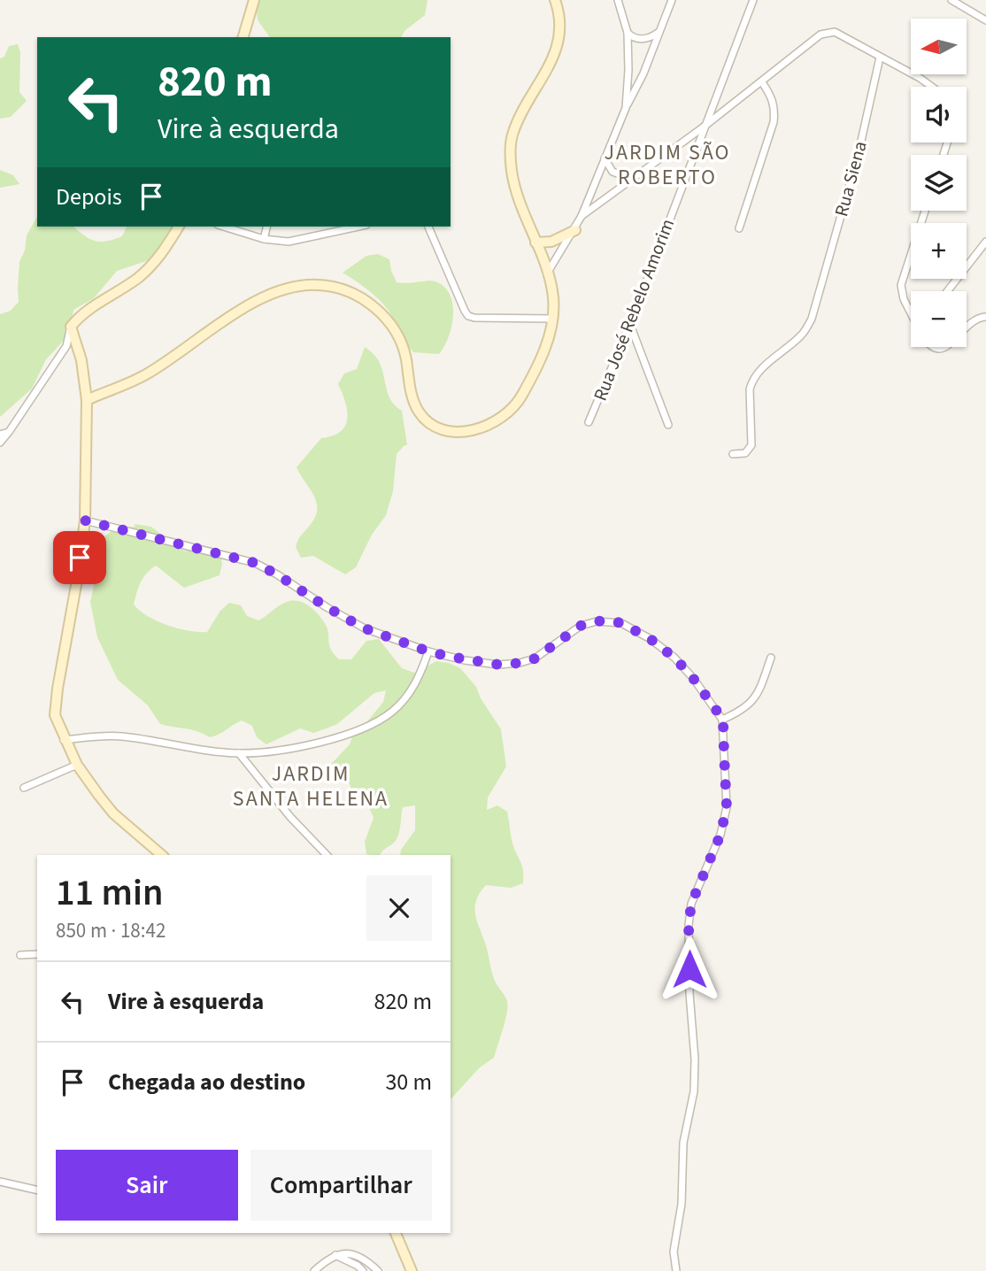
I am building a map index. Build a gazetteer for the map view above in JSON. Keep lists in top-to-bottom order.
{
  "streets": {
    "street": ["Rua Siena", "Rua José Rebelo Amorim"]
  },
  "districts": ["JARDIM SÃO ROBERTO", "JARDIM SANTA HELENA"],
  "north": "left",
  "page": {
    "map_buttons": ["+", "−"],
    "turn": ["820 m", "Vire à esquerda"],
    "then": "Depois",
    "heading": ["11 min", "850 m · 18:42"],
    "list": [
      {
        "name": "Vire à esquerda",
        "value": "820 m"
      },
      {
        "name": "Chegada ao destino",
        "value": "30 m"
      }
    ],
    "buttons": ["Sair", "Compartilhar"]
  }
}
